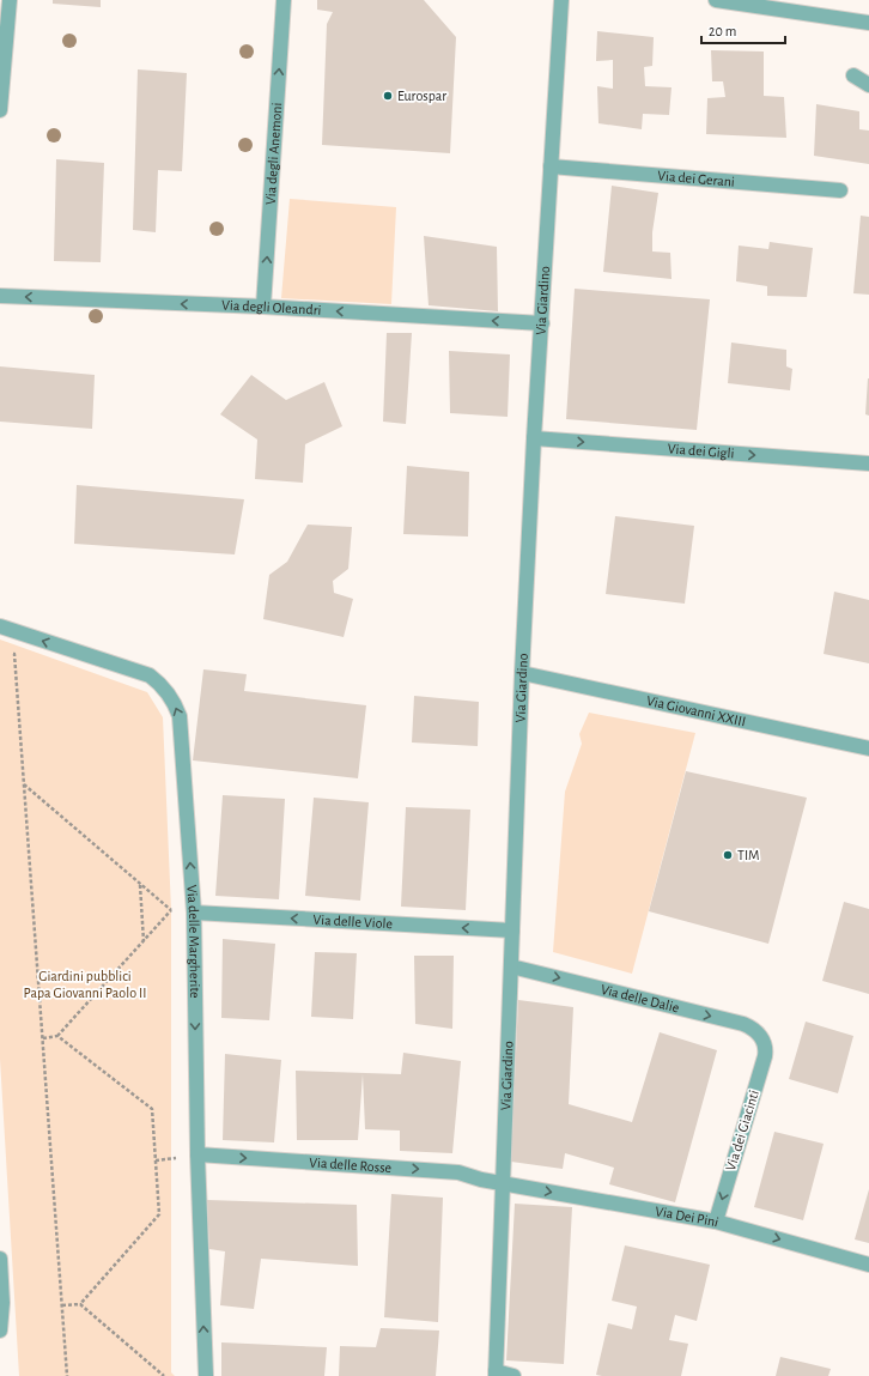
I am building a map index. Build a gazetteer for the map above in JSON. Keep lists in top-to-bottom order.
{
  "streets": {
    "street": [
      "Via degli Anemoni",
      "Via dei Gerani",
      "Via Giardino",
      "Via degli Oleandri",
      "Via dei Gigli",
      "Via Giovanni XXIII",
      "Via delle Viole",
      "Via delle Margherite",
      "Via delle Dalie",
      "Via dei Giacinti",
      "Via delle Rosse",
      "Via Dei Pini"
    ]
  },
  "crossings": [
    ["Via degli Anemoni", "Via degli Oleandri"],
    ["Via dei Gerani", "Via Giardino"],
    ["Via Giardino", "Via degli Oleandri"],
    ["Via Giardino", "Via dei Gigli"],
    ["Via Giardino", "Via Giovanni XXIII"],
    ["Via Giardino", "Via delle Viole"],
    ["Via Giardino", "Via delle Dalie"],
    ["Via Giardino", "Via delle Rosse"],
    ["Via Giardino", "Via Dei Pini"],
    ["Via delle Viole", "Via delle Margherite"],
    ["Via delle Margherite", "Via delle Rosse"],
    ["Via delle Dalie", "Via dei Giacinti"],
    ["Via dei Giacinti", "Via Dei Pini"],
    ["Via delle Rosse", "Via Dei Pini"]
  ],
  "one_way": [
    "Via degli Anemoni",
    "Via degli Oleandri",
    "Via dei Gigli",
    "Via delle Viole",
    "Via delle Dalie",
    "Via dei Giacinti",
    "Via delle Rosse",
    "Via Dei Pini"
  ],
  "parks": ["Giardini pubblici Papa Giovanni Paolo II"],
  "places": ["Eurospar", "TIM"],
  "scale_bar": "20 m"
}
